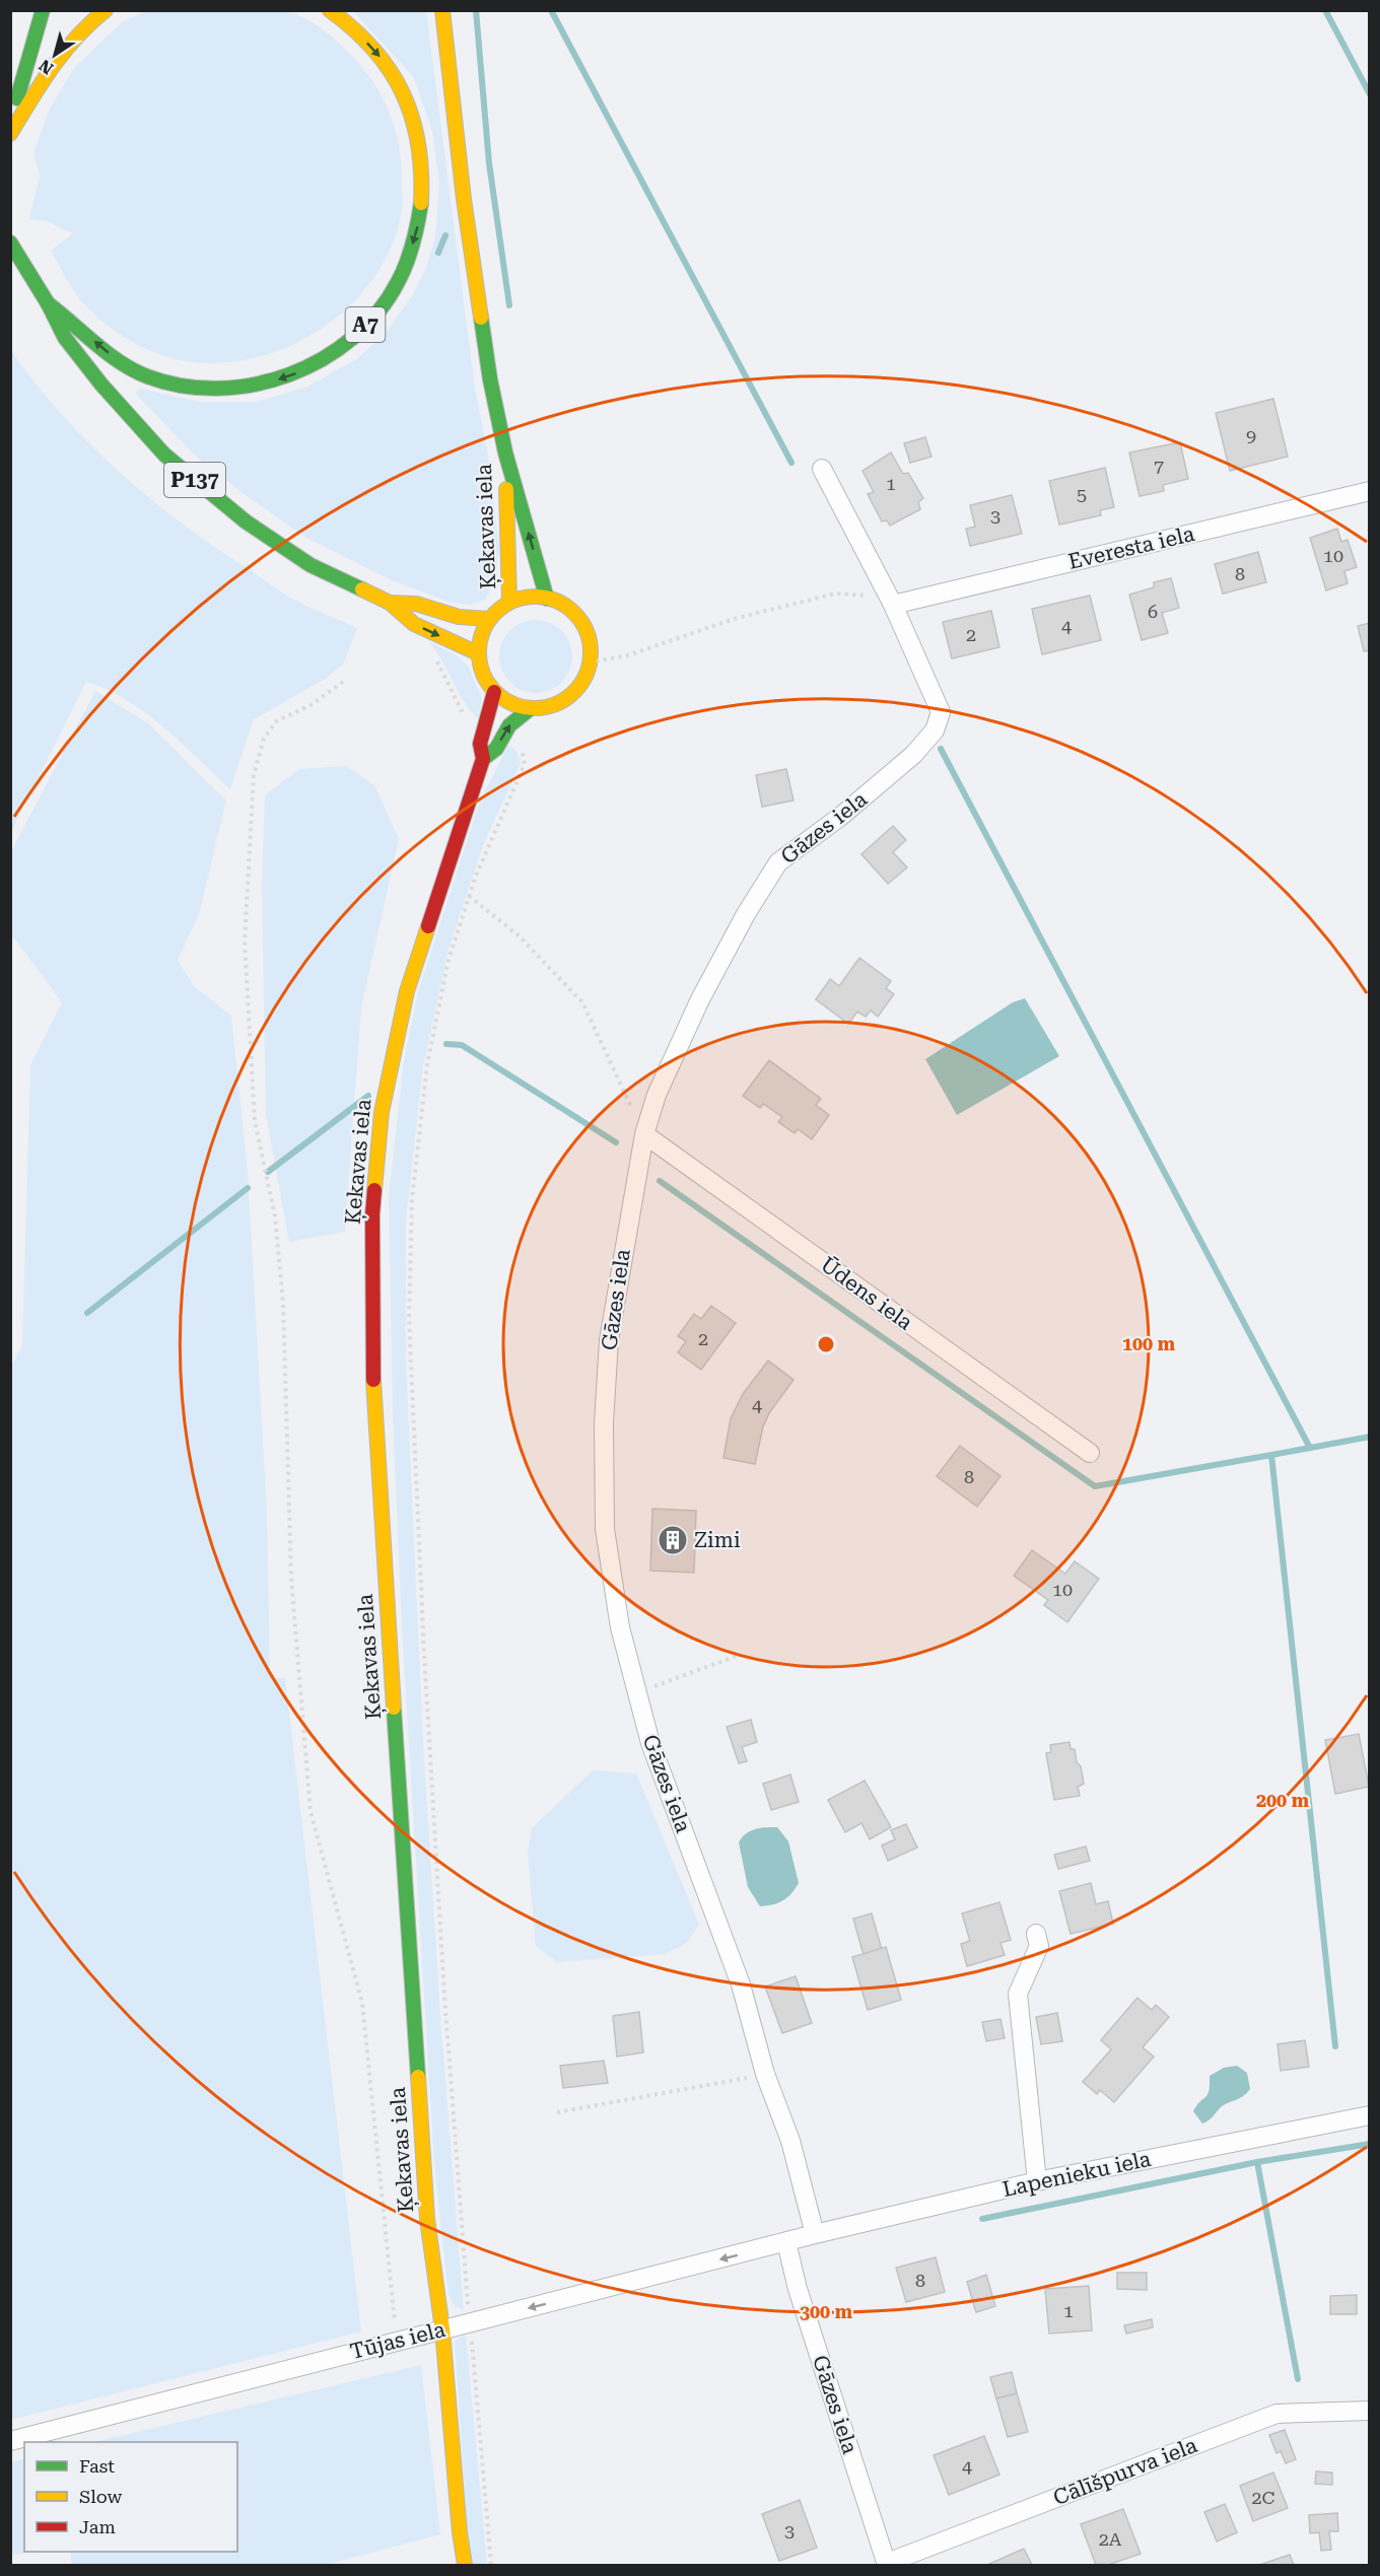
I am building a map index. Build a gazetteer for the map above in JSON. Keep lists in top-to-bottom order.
{
  "streets": {
    "main road": ["A7", "P137", "Ķekavas iela"],
    "street": [
      "Everesta iela",
      "Gāzes iela",
      "Ūdens iela",
      "Lapenieku iela",
      "Tūjas iela",
      "Cālīšpurva iela"
    ]
  },
  "crossings": [
    ["A7", "P137"],
    ["P137", "Ķekavas iela"],
    ["Ķekavas iela", "Tūjas iela"],
    ["Everesta iela", "Gāzes iela"],
    ["Gāzes iela", "Ūdens iela"],
    ["Gāzes iela", "Lapenieku iela"],
    ["Gāzes iela", "Tūjas iela"],
    ["Gāzes iela", "Cālīšpurva iela"],
    ["Lapenieku iela", "Tūjas iela"]
  ],
  "one_way": ["Tūjas iela"],
  "places": {
    "building": ["Zimi"]
  },
  "house_numbers": [
    "9",
    "7",
    "1",
    "5",
    "3",
    "10",
    "8",
    "6",
    "4",
    "2",
    "2",
    "4",
    "8",
    "10",
    "8",
    "1",
    "4",
    "2C",
    "3",
    "2A"
  ],
  "legend": ["Fast", "Slow", "Jam"],
  "north": "bottom left",
  "rings": ["100 m", "200 m", "300 m"]
}
